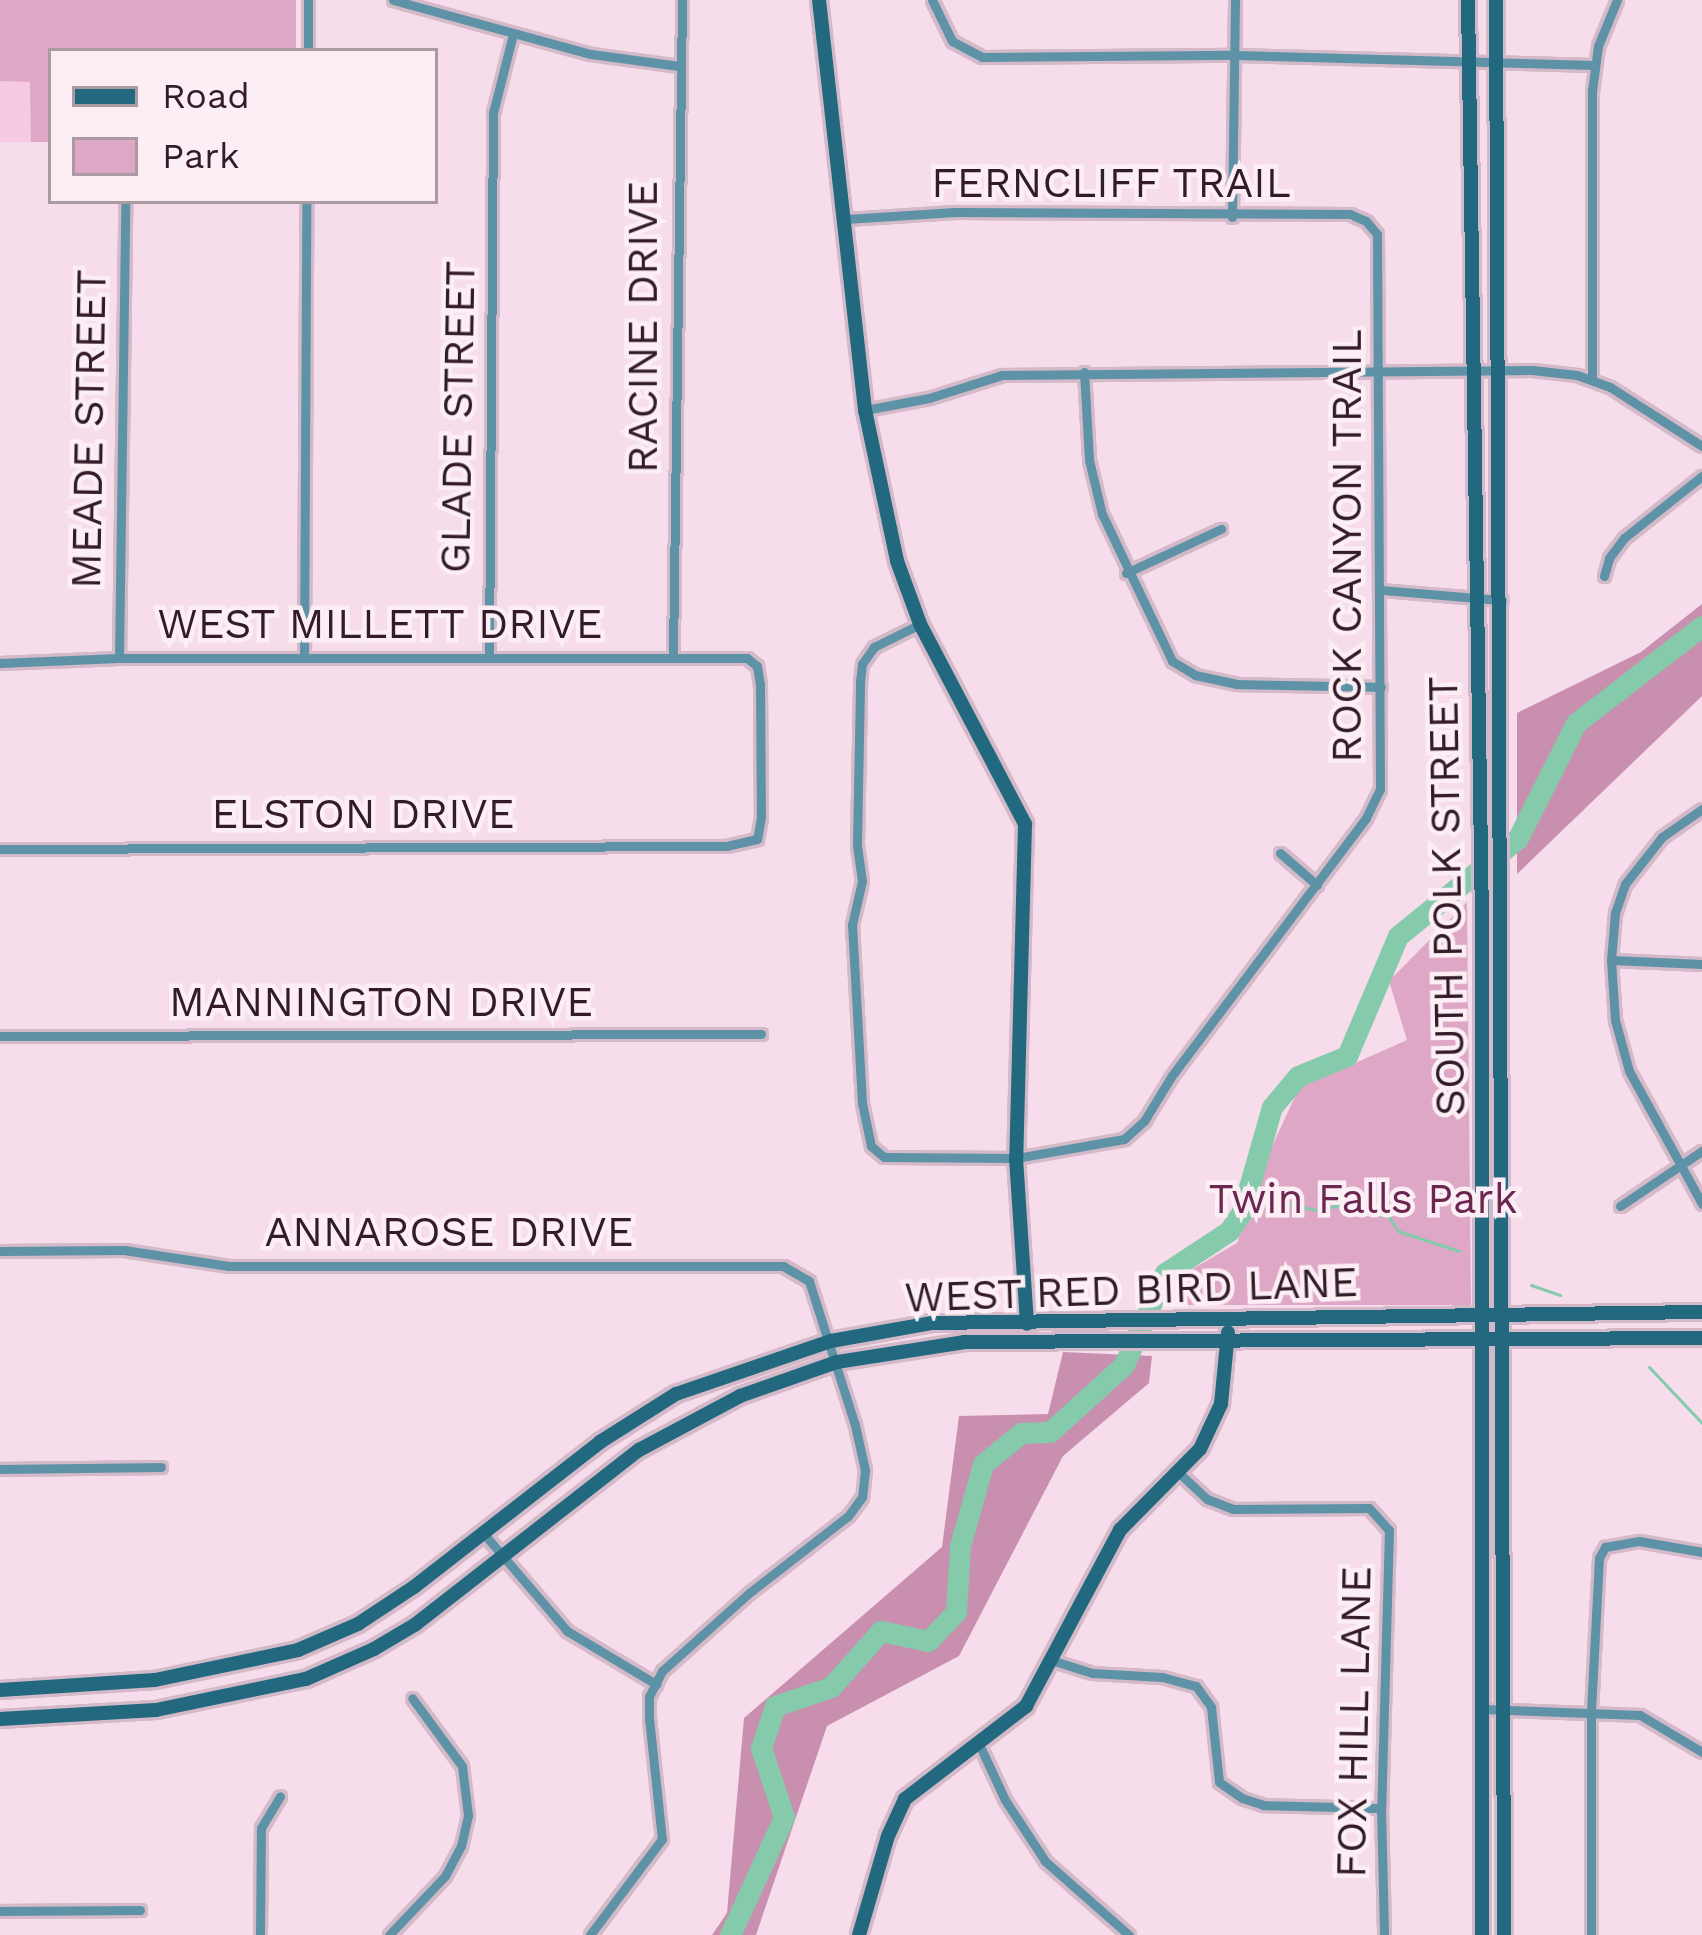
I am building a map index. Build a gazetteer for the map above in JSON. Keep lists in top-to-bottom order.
{
  "streets": {
    "main road": ["SOUTH POLK STREET", "WEST RED BIRD LANE"],
    "street": [
      "FERNCLIFF TRAIL",
      "RACINE DRIVE",
      "GLADE STREET",
      "MEADE STREET",
      "ROCK CANYON TRAIL",
      "WEST MILLETT DRIVE",
      "ELSTON DRIVE",
      "MANNINGTON DRIVE",
      "ANNAROSE DRIVE",
      "FOX HILL LANE"
    ]
  },
  "crossings": [
    ["FERNCLIFF TRAIL", "ROCK CANYON TRAIL"],
    ["RACINE DRIVE", "WEST MILLETT DRIVE"],
    ["GLADE STREET", "WEST MILLETT DRIVE"],
    ["MEADE STREET", "WEST MILLETT DRIVE"],
    ["WEST MILLETT DRIVE", "ELSTON DRIVE"],
    ["SOUTH POLK STREET", "WEST RED BIRD LANE"],
    ["ANNAROSE DRIVE", "WEST RED BIRD LANE"]
  ],
  "parks": ["Twin Falls Park"],
  "legend": ["Road", "Park"]
}
